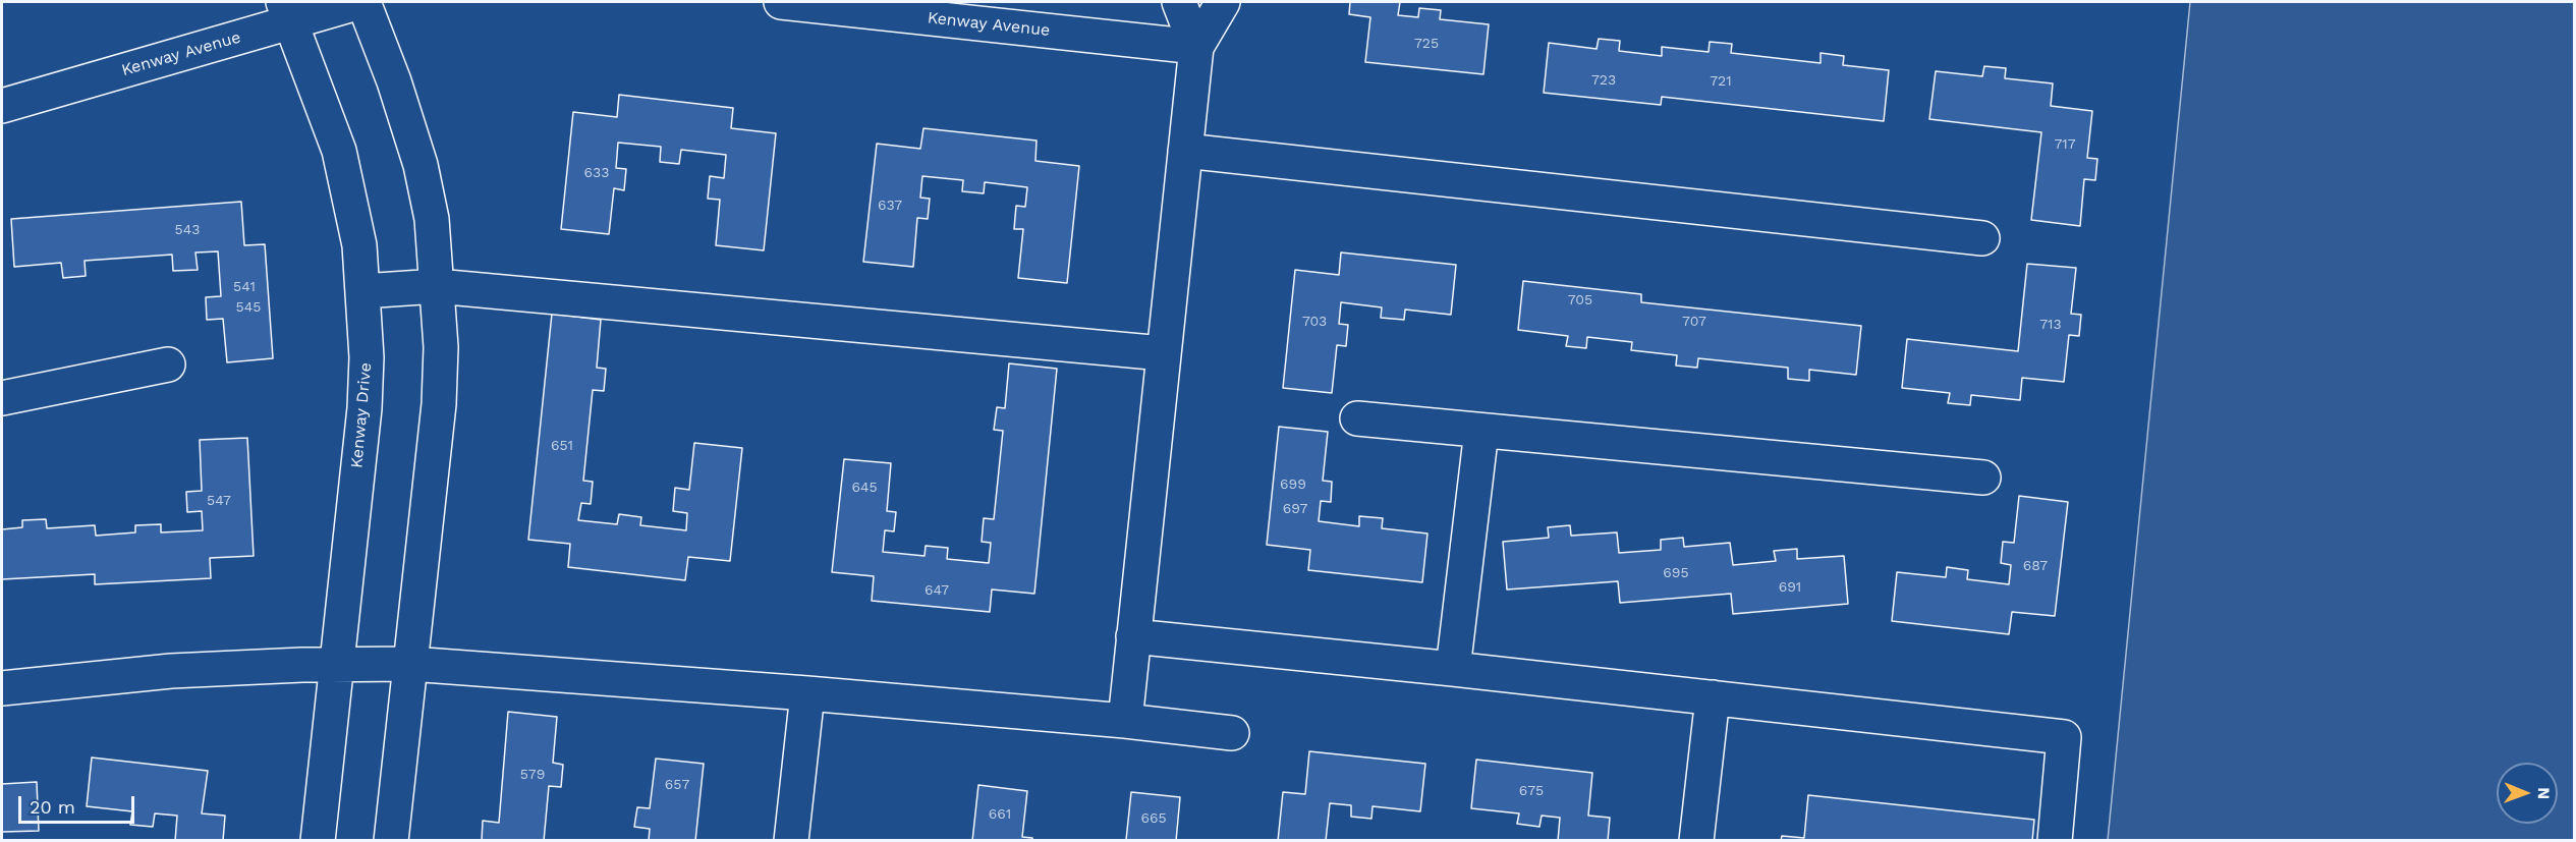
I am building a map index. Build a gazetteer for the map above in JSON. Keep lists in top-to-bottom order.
{
  "streets": {
    "street": ["Kenway Avenue", "Kenway Drive"]
  },
  "crossings": [
    ["Kenway Avenue", "Kenway Drive"]
  ],
  "house_numbers": [
    "725",
    "723",
    "721",
    "717",
    "633",
    "637",
    "543",
    "541",
    "705",
    "545",
    "703",
    "707",
    "713",
    "651",
    "699",
    "645",
    "547",
    "697",
    "687",
    "695",
    "691",
    "647",
    "579",
    "657",
    "675",
    "661",
    "665"
  ],
  "scale_bar": "20 m",
  "north": "right"
}
